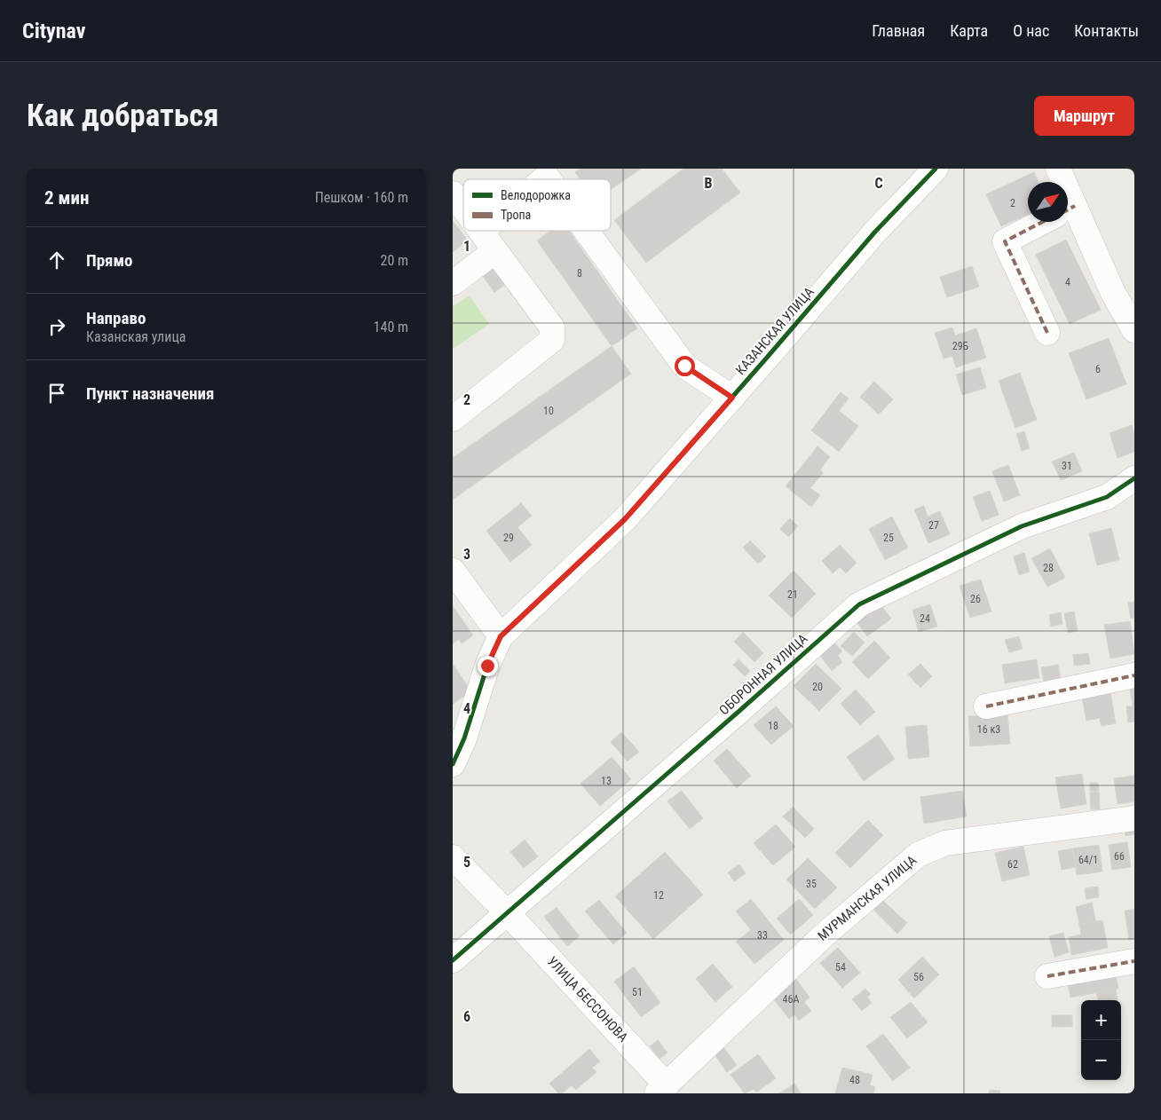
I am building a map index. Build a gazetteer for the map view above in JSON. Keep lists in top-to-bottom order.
{
  "streets": {
    "street": [
      "КАЗАНСКАЯ УЛИЦА",
      "ОБОРОННАЯ УЛИЦА",
      "МУРМАНСКАЯ УЛИЦА",
      "УЛИЦА БЕССОНОВА"
    ]
  },
  "crossings": [
    ["ОБОРОННАЯ УЛИЦА", "УЛИЦА БЕССОНОВА"],
    ["МУРМАНСКАЯ УЛИЦА", "УЛИЦА БЕССОНОВА"]
  ],
  "house_numbers": [
    "2",
    "8",
    "4",
    "29Б",
    "6",
    "10",
    "31",
    "27",
    "29",
    "25",
    "28",
    "21",
    "26",
    "24",
    "20",
    "18",
    "16 к3",
    "13",
    "66",
    "64/1",
    "62",
    "35",
    "12",
    "33",
    "54",
    "56",
    "51",
    "46А",
    "48"
  ],
  "legend": ["Велодорожка", "Тропа"],
  "north": "top right",
  "page": {
    "header": "Citynav",
    "nav": [
      "Главная",
      "Карта",
      "О нас",
      "Контакты"
    ],
    "buttons": "Маршрут",
    "title": "Как добраться",
    "heading": ["2 мин", "Пешком · 160 m"],
    "list": [
      ["Прямо", "20 m"],
      ["Направо", "Казанская улица", "140 m"],
      "Пункт назначения"
    ],
    "map_buttons": ["+", "−"]
  },
  "grid": {
    "columns": ["B", "C"],
    "rows": [
      "1",
      "2",
      "3",
      "4",
      "5",
      "6"
    ]
  }
}
